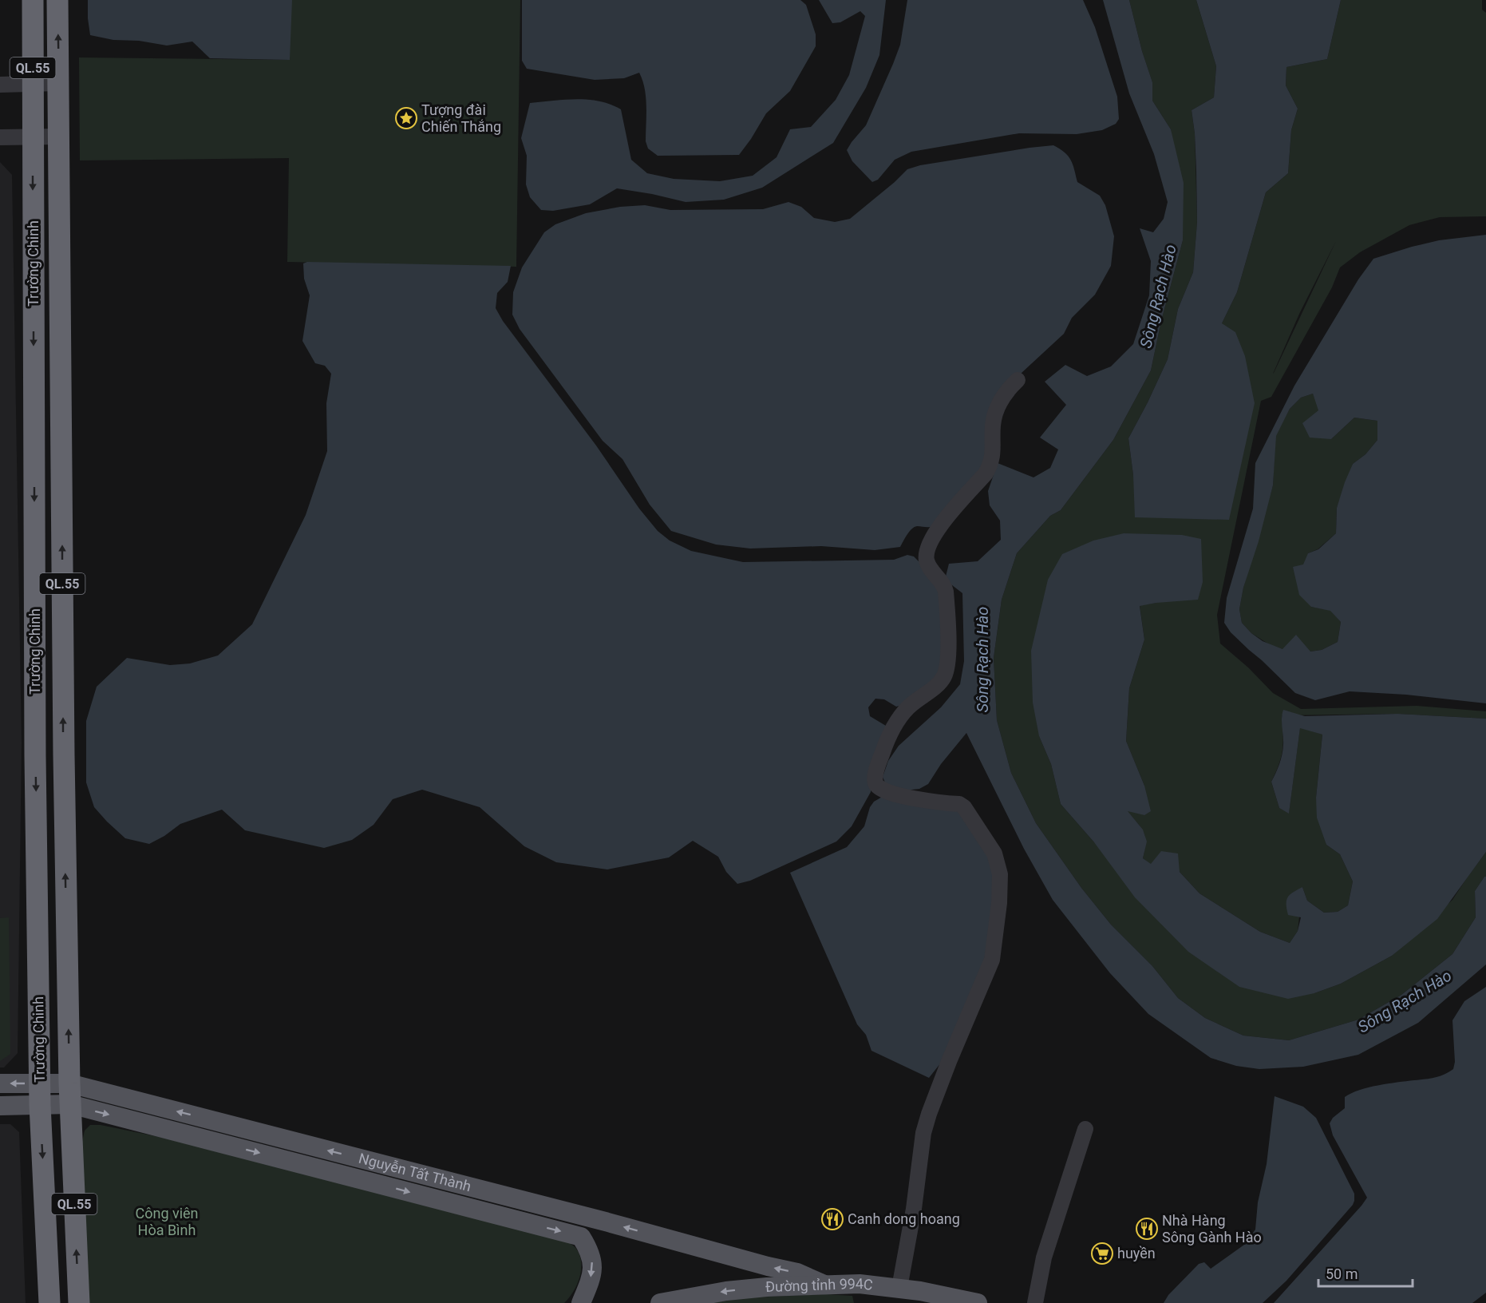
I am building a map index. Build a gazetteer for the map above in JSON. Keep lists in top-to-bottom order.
{
  "streets": {
    "highway": ["QL.55", "Trường Chinh"],
    "main road": ["Nguyễn Tất Thành", "Đường tỉnh 994C"]
  },
  "crossings": [
    ["Trường Chinh", "Nguyễn Tất Thành"],
    ["Nguyễn Tất Thành", "Đường tỉnh 994C"]
  ],
  "one_way": ["Đường tỉnh 994C"],
  "water": ["Sông Rạch Hào"],
  "parks": ["Công viên Hòa Bình"],
  "places": {
    "place": ["Tượng đài Chiến Thắng"],
    "restaurant": ["Canh dong hoang", "Nhà Hàng Sông Gành Hào"],
    "supermarket": ["huyền"]
  },
  "scale_bar": "50 m"
}
